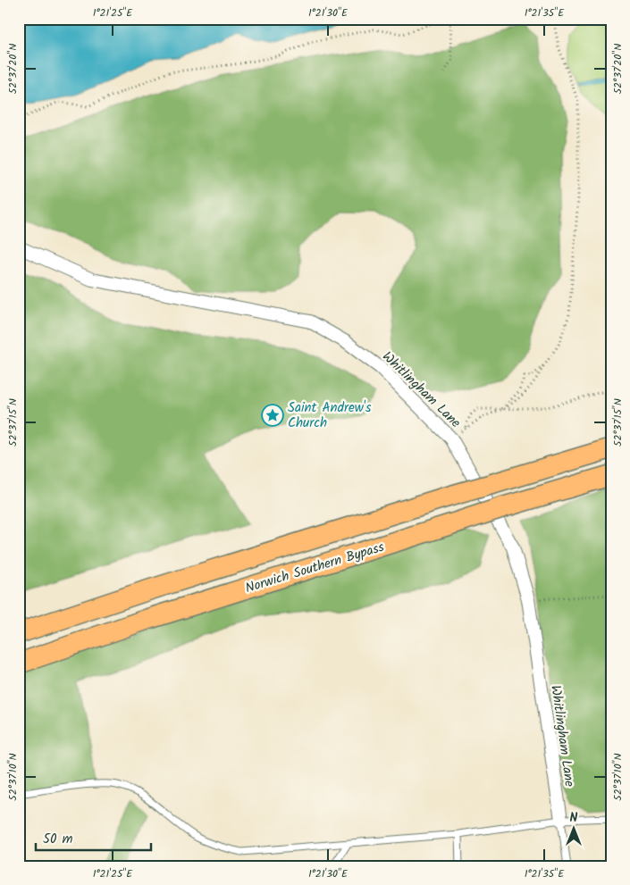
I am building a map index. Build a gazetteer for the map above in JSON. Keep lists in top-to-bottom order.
{
  "streets": {
    "highway": ["Norwich Southern Bypass"],
    "street": ["Whitlingham Lane"]
  },
  "places": {
    "place": ["Saint Andrew's Church"]
  },
  "scale_bar": "50 m",
  "north": "top",
  "coordinates": [
    "1°21'25\"E",
    "1°21'30\"E",
    "1°21'35\"E",
    "52°37'20\"N",
    "52°37'15\"N",
    "52°37'10\"N"
  ]
}
